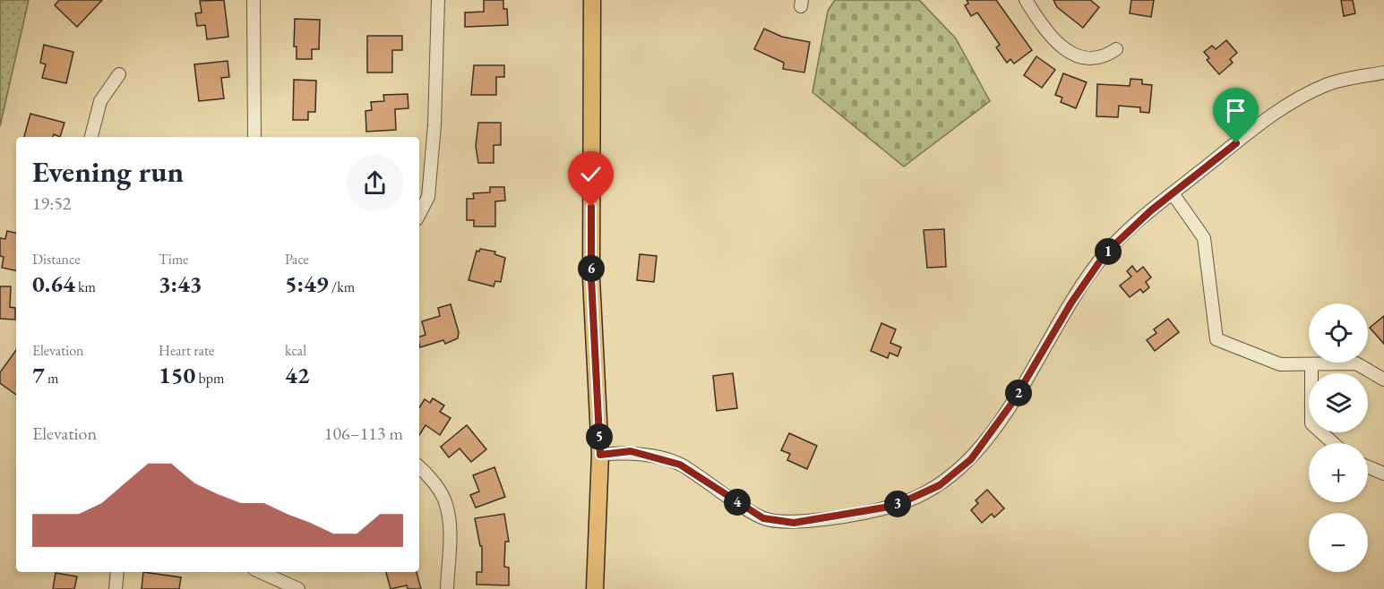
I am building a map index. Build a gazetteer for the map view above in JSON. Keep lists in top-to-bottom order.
{
  "page": {
    "heading": ["Evening run", "19:52"],
    "stats": [
      ["Distance", "0.64 km"],
      ["Time", "3:43"],
      ["Pace", "5:49 /km"],
      ["Elevation", "7 m"],
      ["Heart rate", "150 bpm"],
      ["kcal", "42"]
    ],
    "pins": [
      "1",
      "6",
      "2",
      "5",
      "4",
      "3"
    ],
    "map_buttons": ["+", "−"],
    "chart": ["Elevation", "106–113 m"]
  }
}
